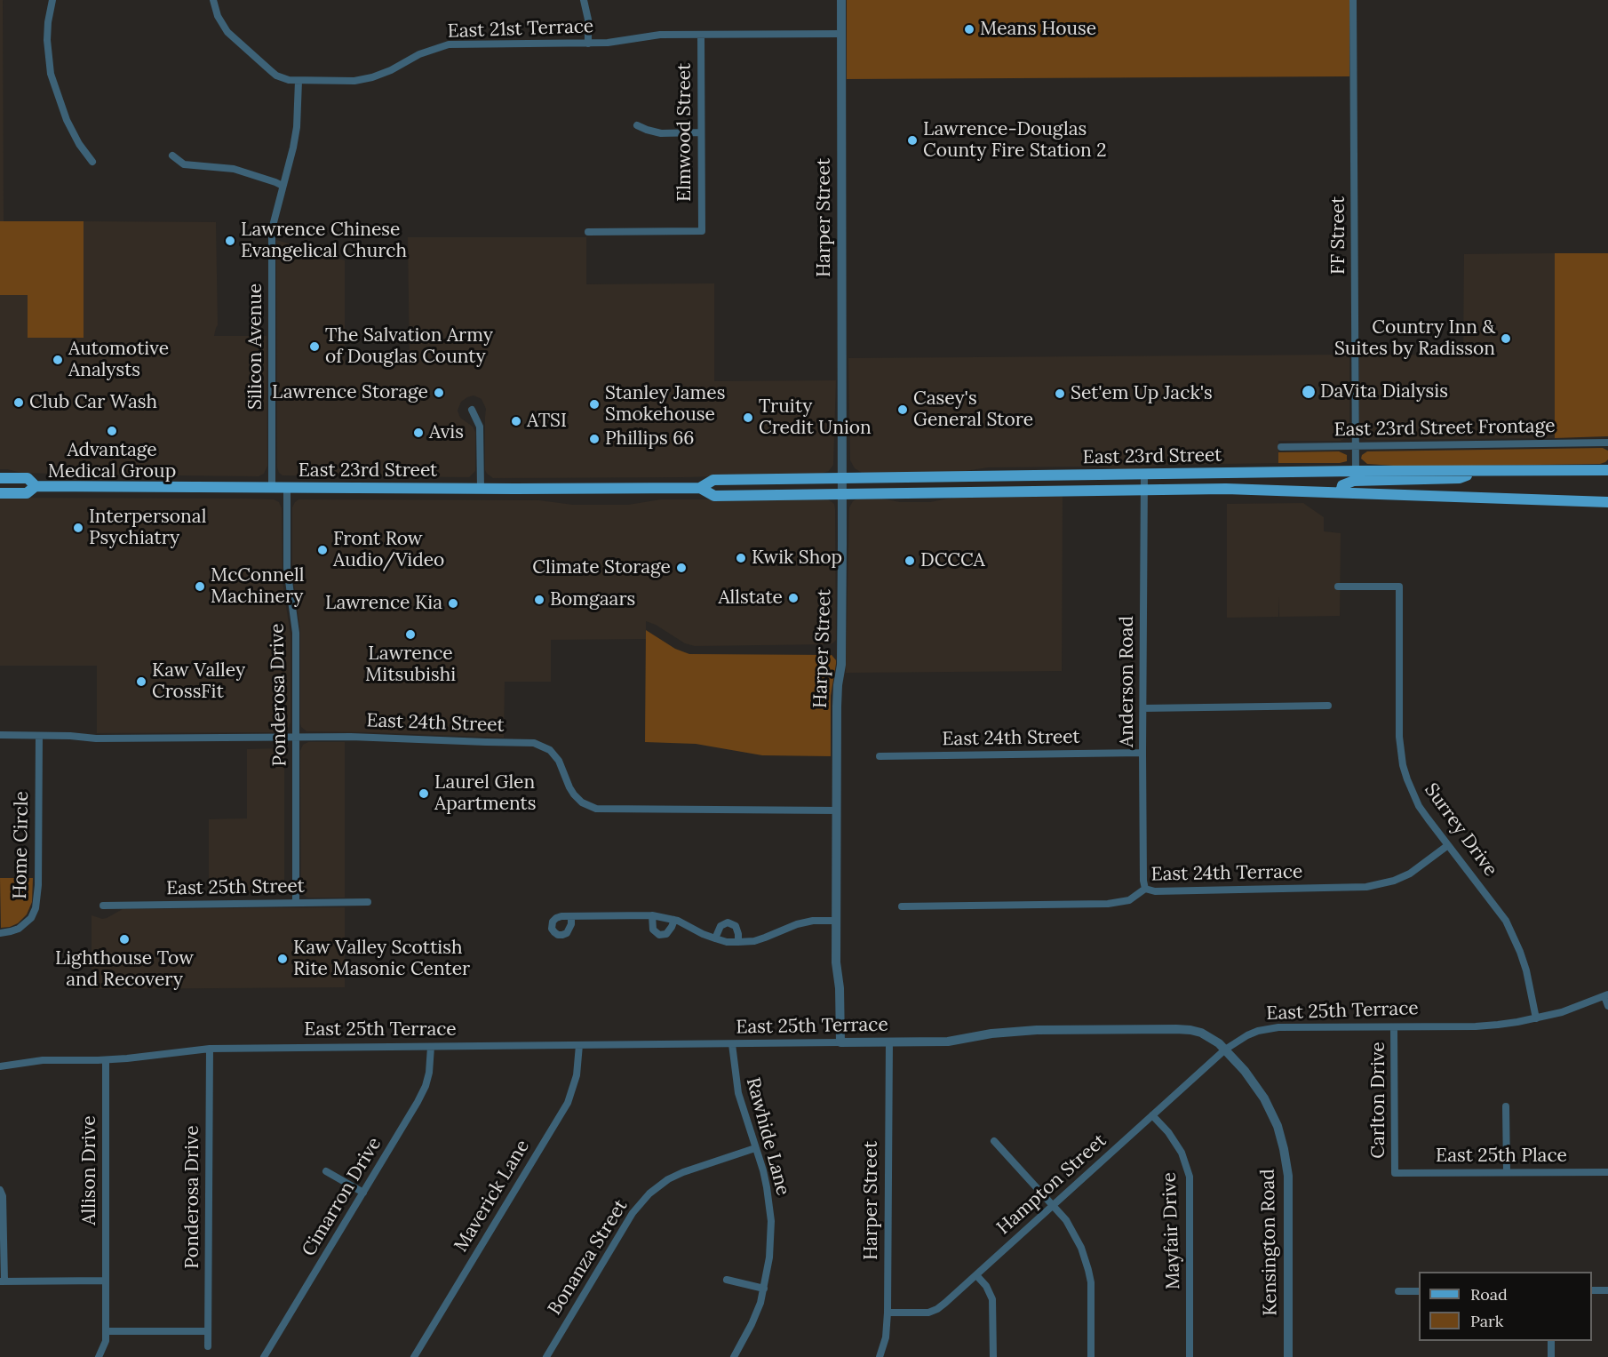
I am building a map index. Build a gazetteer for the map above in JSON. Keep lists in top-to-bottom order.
{
  "streets": {
    "main road": ["East 23rd Street"],
    "street": [
      "East 21st Terrace",
      "Elmwood Street",
      "Harper Street",
      "FF Street",
      "Silicon Avenue",
      "East 23rd Street Frontage",
      "Anderson Road",
      "Ponderosa Drive",
      "East 24th Street",
      "Surrey Drive",
      "Home Circle",
      "East 24th Terrace",
      "East 25th Street",
      "East 25th Terrace",
      "Carlton Drive",
      "Rawhide Lane",
      "East 25th Place",
      "Allison Drive",
      "Hampton Street",
      "Maverick Lane",
      "Cimarron Drive",
      "Mayfair Drive",
      "Kensington Road",
      "Bonanza Street"
    ]
  },
  "crossings": [
    ["East 21st Terrace", "Elmwood Street"],
    ["East 21st Terrace", "Harper Street"],
    ["East 21st Terrace", "Silicon Avenue"],
    ["Harper Street", "East 23rd Street"],
    ["Harper Street", "East 24th Street"],
    ["Harper Street", "East 25th Terrace"],
    ["Harper Street", "Hampton Street"],
    ["FF Street", "East 23rd Street Frontage"],
    ["FF Street", "East 23rd Street"],
    ["Silicon Avenue", "East 23rd Street"],
    ["East 23rd Street", "Anderson Road"],
    ["East 23rd Street", "Ponderosa Drive"],
    ["Anderson Road", "East 24th Street"],
    ["Anderson Road", "East 24th Terrace"],
    ["Ponderosa Drive", "East 24th Street"],
    ["Ponderosa Drive", "East 25th Street"],
    ["Ponderosa Drive", "East 25th Terrace"],
    ["East 24th Street", "Home Circle"],
    ["Surrey Drive", "East 24th Terrace"],
    ["Surrey Drive", "East 25th Terrace"],
    ["East 25th Terrace", "Carlton Drive"],
    ["East 25th Terrace", "Rawhide Lane"],
    ["East 25th Terrace", "Allison Drive"],
    ["East 25th Terrace", "Hampton Street"],
    ["East 25th Terrace", "Maverick Lane"],
    ["East 25th Terrace", "Cimarron Drive"],
    ["East 25th Terrace", "Kensington Road"],
    ["Carlton Drive", "East 25th Place"],
    ["Rawhide Lane", "Bonanza Street"],
    ["Hampton Street", "Mayfair Drive"],
    ["Hampton Street", "Kensington Road"]
  ],
  "places": [
    "Means House",
    "Lawrence-Douglas County Fire Station 2",
    "Lawrence Chinese Evangelical Church",
    "Country Inn & Suites by Radisson",
    "The Salvation Army of Douglas County",
    "Automotive Analysts",
    "DaVita Dialysis",
    "Lawrence Storage",
    "Set'em Up Jack's",
    "Club Car Wash",
    "Stanley James Smokehouse",
    "Casey's General Store",
    "Truity Credit Union",
    "ATSI",
    "Advantage Medical Group",
    "Avis",
    "Phillips 66",
    "Interpersonal Psychiatry",
    "Front Row Audio/Video",
    "Kwik Shop",
    "DCCCA",
    "Climate Storage",
    "McConnell Machinery",
    "Allstate",
    "Bomgaars",
    "Lawrence Kia",
    "Lawrence Mitsubishi",
    "Kaw Valley CrossFit",
    "Laurel Glen Apartments",
    "Lighthouse Tow and Recovery",
    "Kaw Valley Scottish Rite Masonic Center"
  ],
  "legend": ["Road", "Park"]
}
